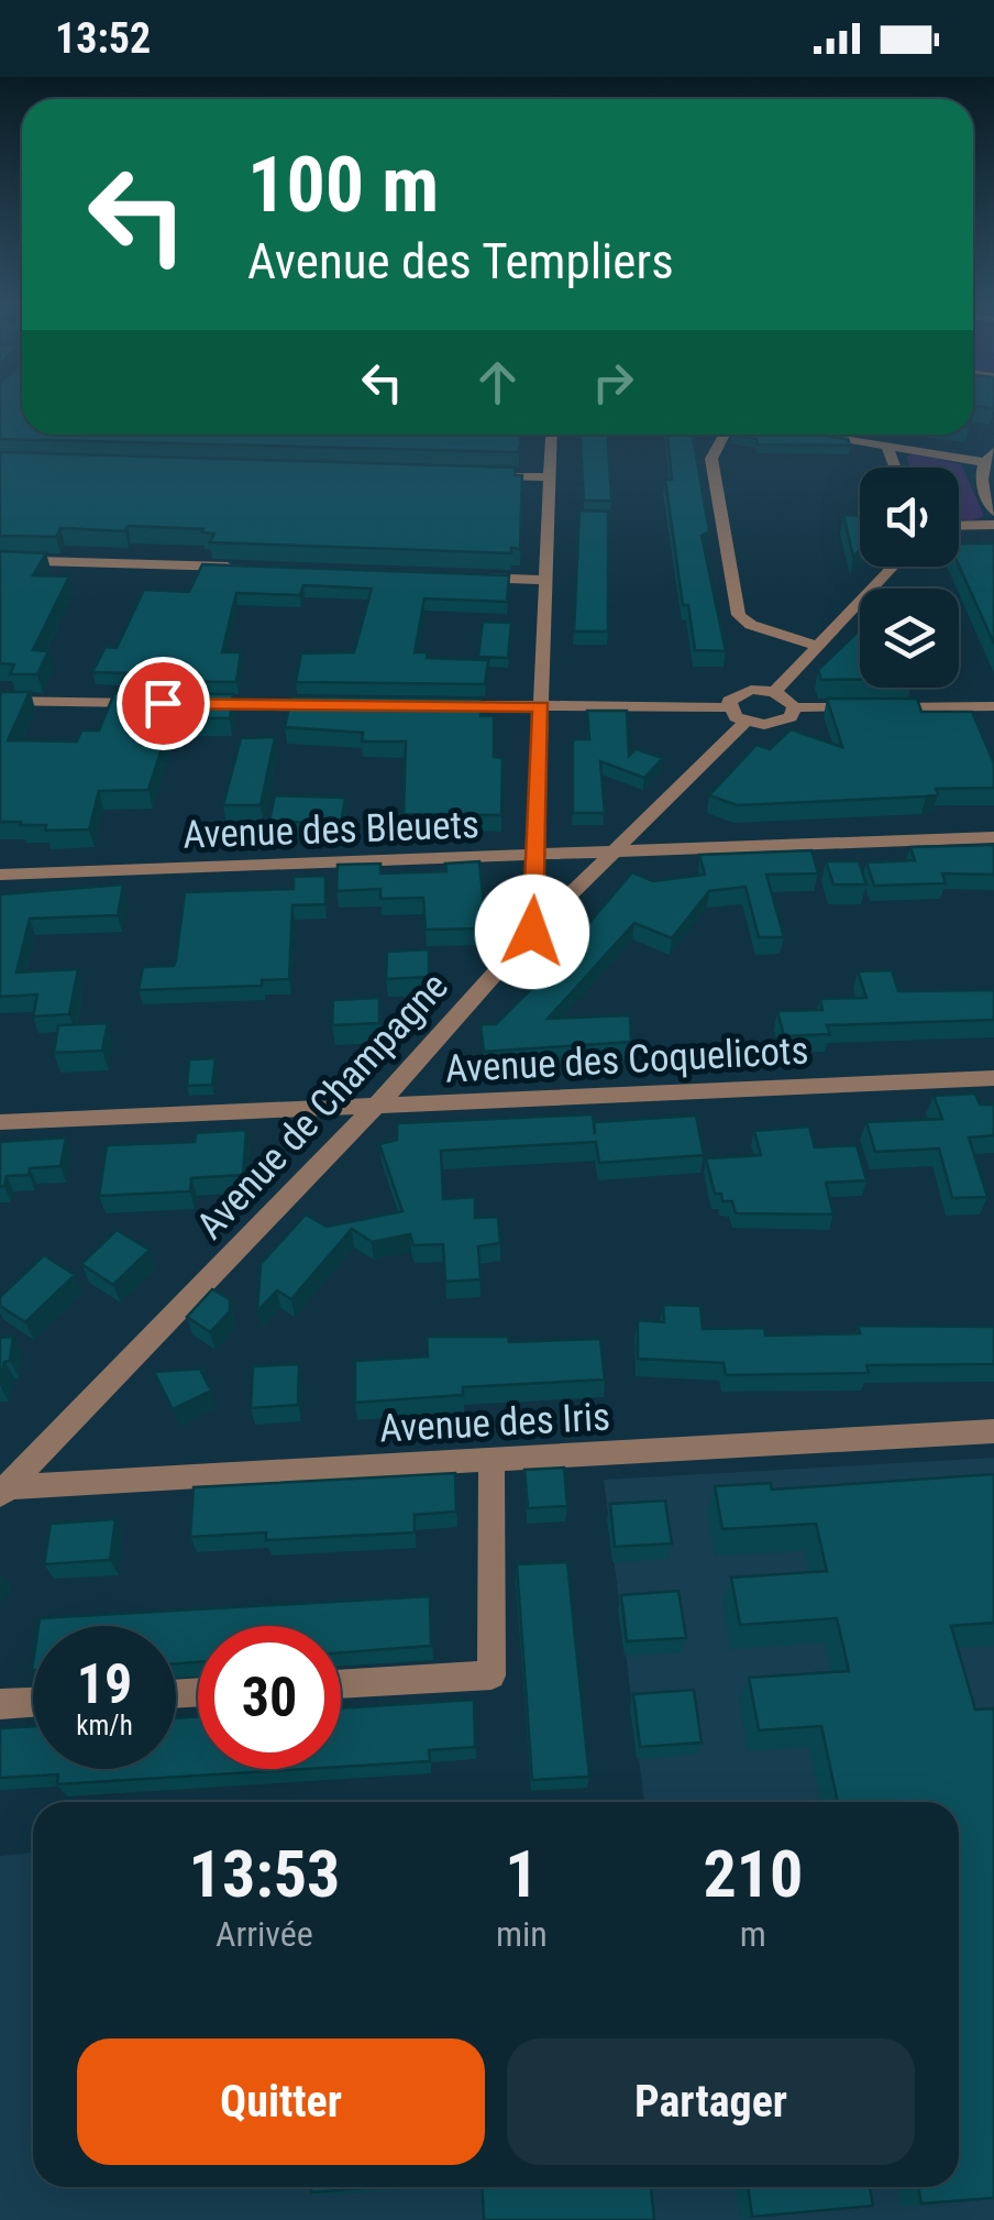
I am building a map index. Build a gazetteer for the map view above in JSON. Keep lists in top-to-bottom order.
{
  "streets": {
    "street": [
      "Avenue des Bleuets",
      "Avenue des Coquelicots",
      "Avenue de Champagne",
      "Avenue des Iris"
    ]
  },
  "crossings": [
    ["Avenue des Bleuets", "Avenue de Champagne"],
    ["Avenue des Coquelicots", "Avenue de Champagne"],
    ["Avenue de Champagne", "Avenue des Iris"]
  ],
  "page": {
    "status": "13:52",
    "turn": ["100 m", "Avenue des Templiers"],
    "speed": "19 km/h",
    "limit": "30",
    "eta": [
      "13:53",
      "Arrivée",
      "1",
      "min",
      "210",
      "m"
    ],
    "buttons": ["Quitter", "Partager"]
  }
}
